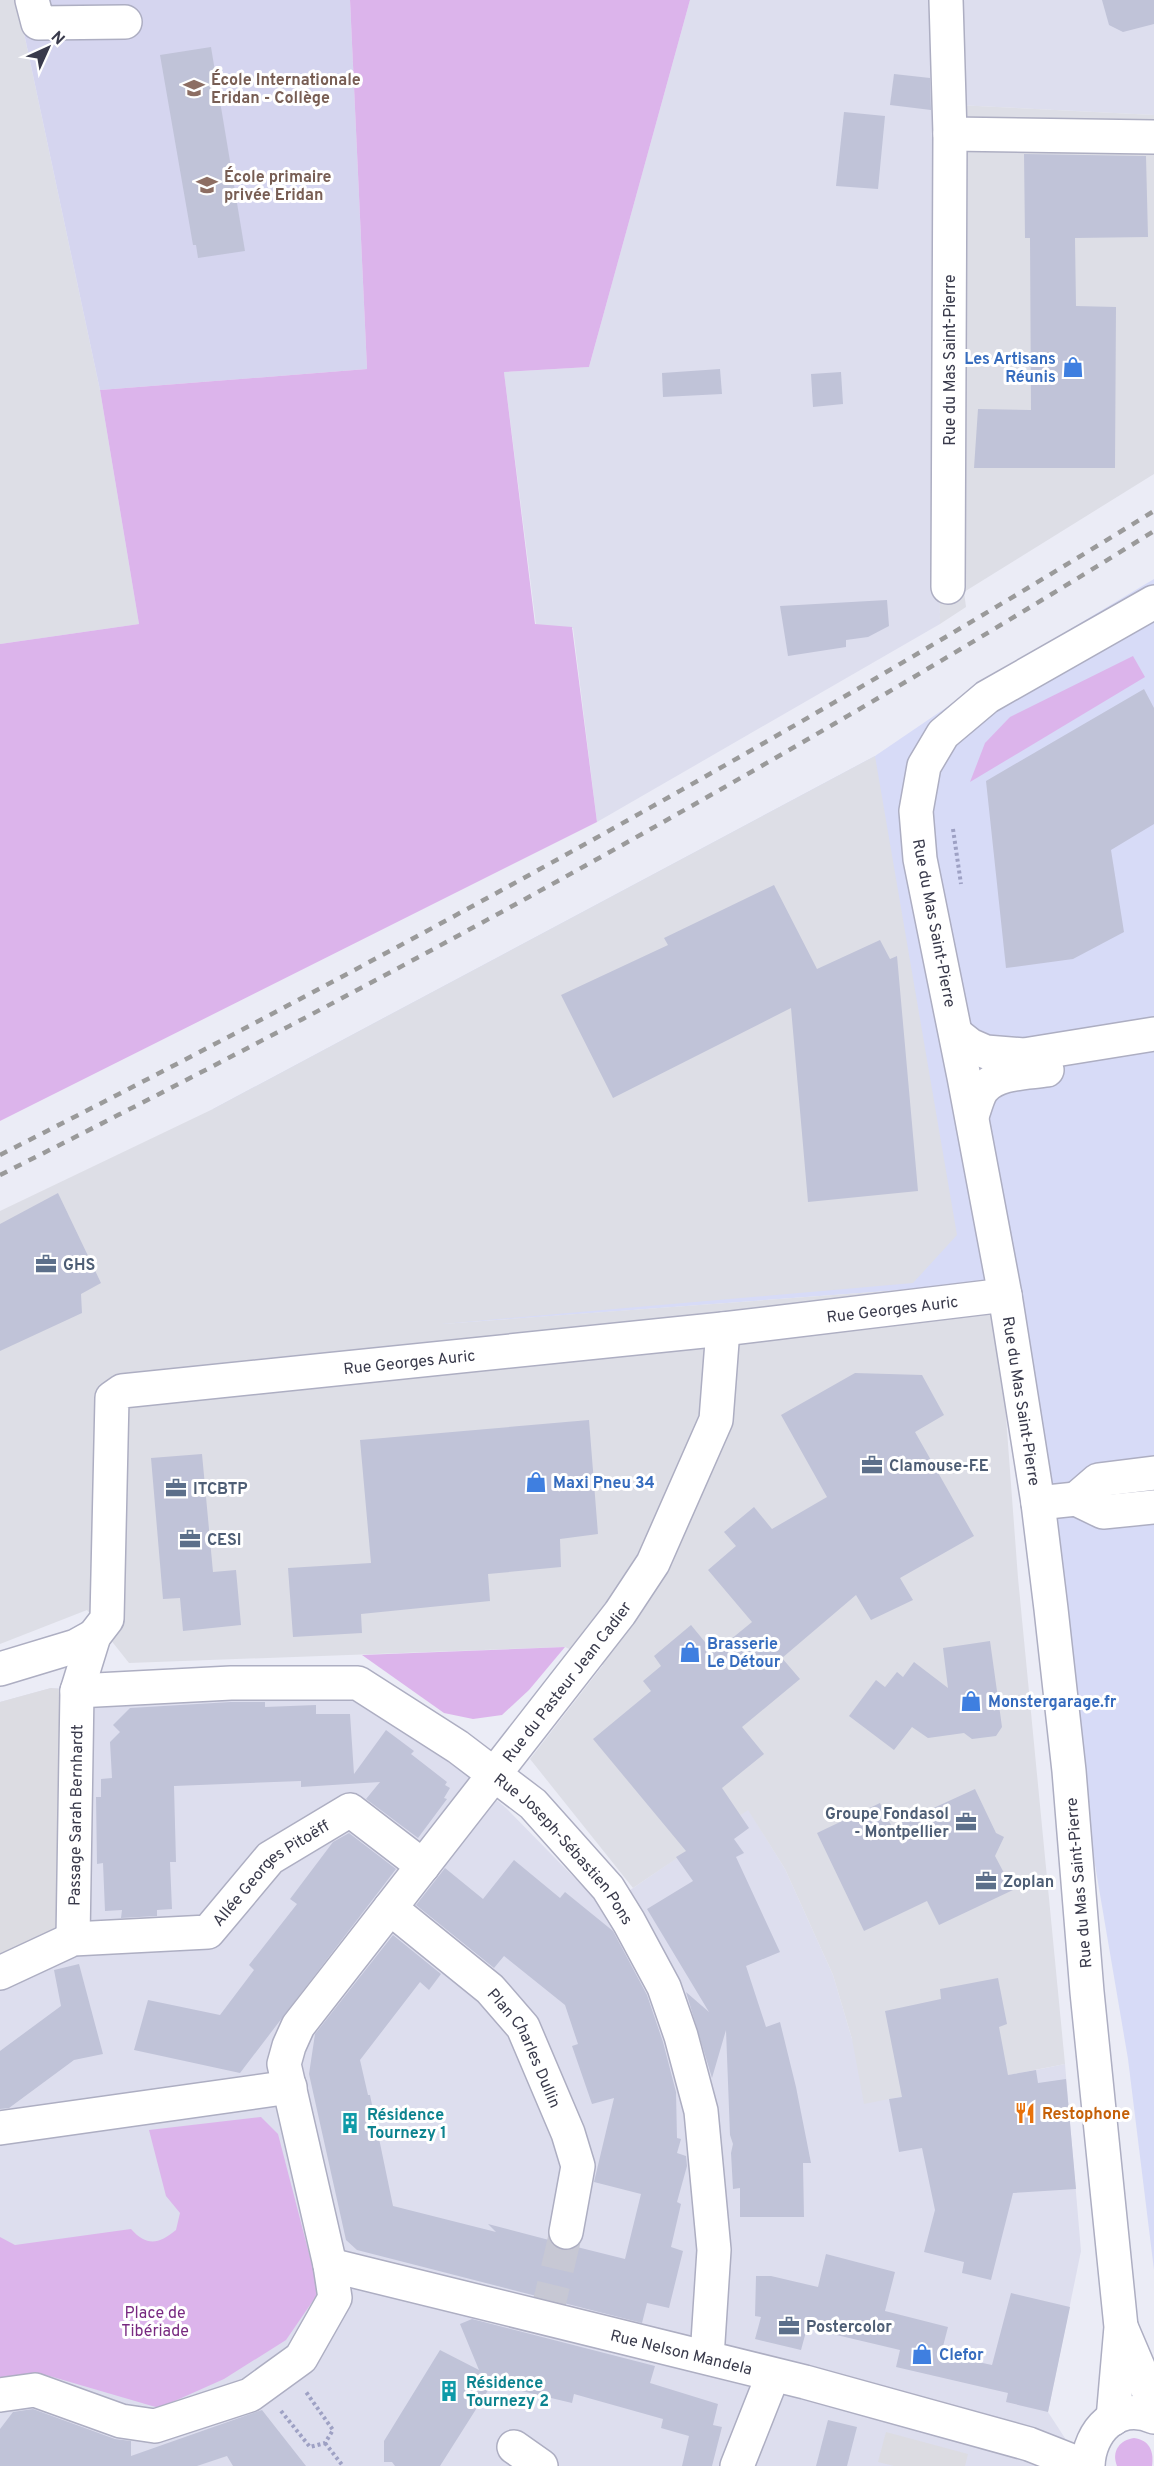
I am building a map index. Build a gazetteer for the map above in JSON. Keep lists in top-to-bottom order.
{
  "streets": {
    "street": [
      "Rue du Mas Saint-Pierre",
      "Rue Georges Auric",
      "Rue du Pasteur Jean Cadier",
      "Passage Sarah Bernhardt",
      "Rue Joseph-Sébastien Pons",
      "Allée Georges Pitoëff",
      "Plan Charles Dullin",
      "Rue Nelson Mandela"
    ]
  },
  "crossings": [
    ["Rue du Mas Saint-Pierre", "Rue Georges Auric"],
    ["Rue Georges Auric", "Rue du Pasteur Jean Cadier"],
    ["Rue Georges Auric", "Passage Sarah Bernhardt"],
    ["Rue Georges Auric", "Rue Joseph-Sébastien Pons"],
    ["Rue du Pasteur Jean Cadier", "Rue Joseph-Sébastien Pons"],
    ["Rue du Pasteur Jean Cadier", "Allée Georges Pitoëff"],
    ["Rue du Pasteur Jean Cadier", "Plan Charles Dullin"],
    ["Passage Sarah Bernhardt", "Rue Joseph-Sébastien Pons"],
    ["Passage Sarah Bernhardt", "Allée Georges Pitoëff"],
    ["Rue Joseph-Sébastien Pons", "Rue Nelson Mandela"]
  ],
  "parks": ["Place de Tibériade"],
  "places": {
    "school or university": ["École Internationale Eridan - Collège", "École primaire privée Eridan"],
    "shop": [
      "Les Artisans Réunis",
      "Maxi Pneu 34",
      "Brasserie Le Détour",
      "Monstergarage.fr",
      "Clefor"
    ],
    "office": [
      "GHS",
      "Clamouse-F.E",
      "ITCBTP",
      "CESI",
      "Groupe Fondasol - Montpellier",
      "Zoplan",
      "Postercolor"
    ],
    "restaurant": ["Restophone"],
    "building": ["Résidence Tournezy 1", "Résidence Tournezy 2"]
  },
  "north": "top right"
}
